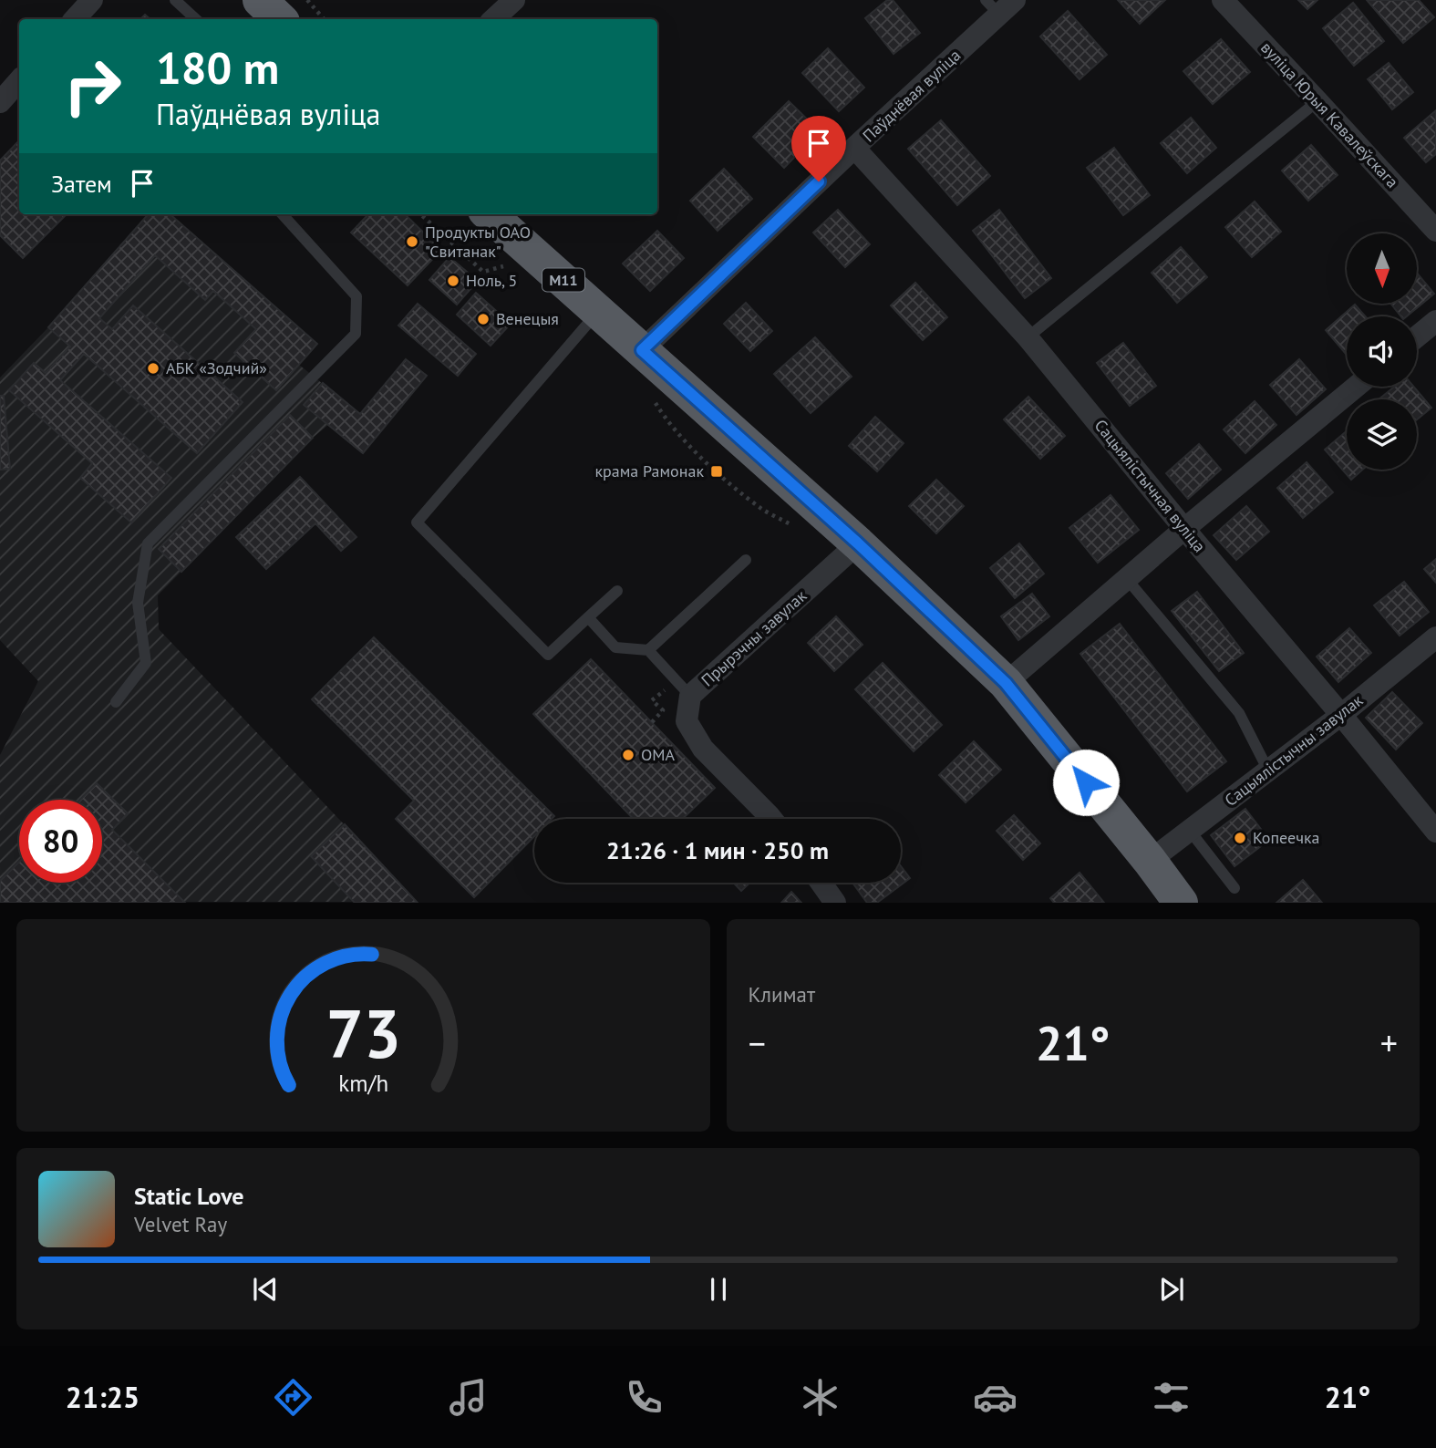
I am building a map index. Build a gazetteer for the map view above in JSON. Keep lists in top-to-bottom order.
{
  "streets": {
    "highway": ["М11"],
    "street": [
      "Паўднёвая вуліца",
      "вуліца Юрыя Кавалеўскага",
      "Сацыялістычная вуліца",
      "Прырэчны завулак",
      "Сацыялістычны завулак"
    ]
  },
  "crossings": [
    ["Паўднёвая вуліца", "М11"],
    ["Паўднёвая вуліца", "Сацыялістычная вуліца"],
    ["М11", "Прырэчны завулак"],
    ["М11", "Сацыялістычны завулак"],
    ["Сацыялістычная вуліца", "Сацыялістычны завулак"]
  ],
  "places": {
    "other": [
      "Продукты ОАО \"Свитанак\"",
      "Ноль, 5",
      "Венецыя",
      "АБК «Зодчий»",
      "ОМА",
      "Копеечка"
    ],
    "transit": ["крама Рамонак"]
  },
  "north": "bottom",
  "page": {
    "turn": ["180 m", "Паўднёвая вуліца"],
    "then": "Затем",
    "limit": "80",
    "trip": "21:26 · 1 мин · 250 m",
    "tile": "Климат",
    "heat": ["−", "21°", "+"],
    "song": ["Static Love", "Velvet Ray"],
    "tabs": ["21:25", "21°"],
    "gauge": ["73", "km/h"]
  }
}
